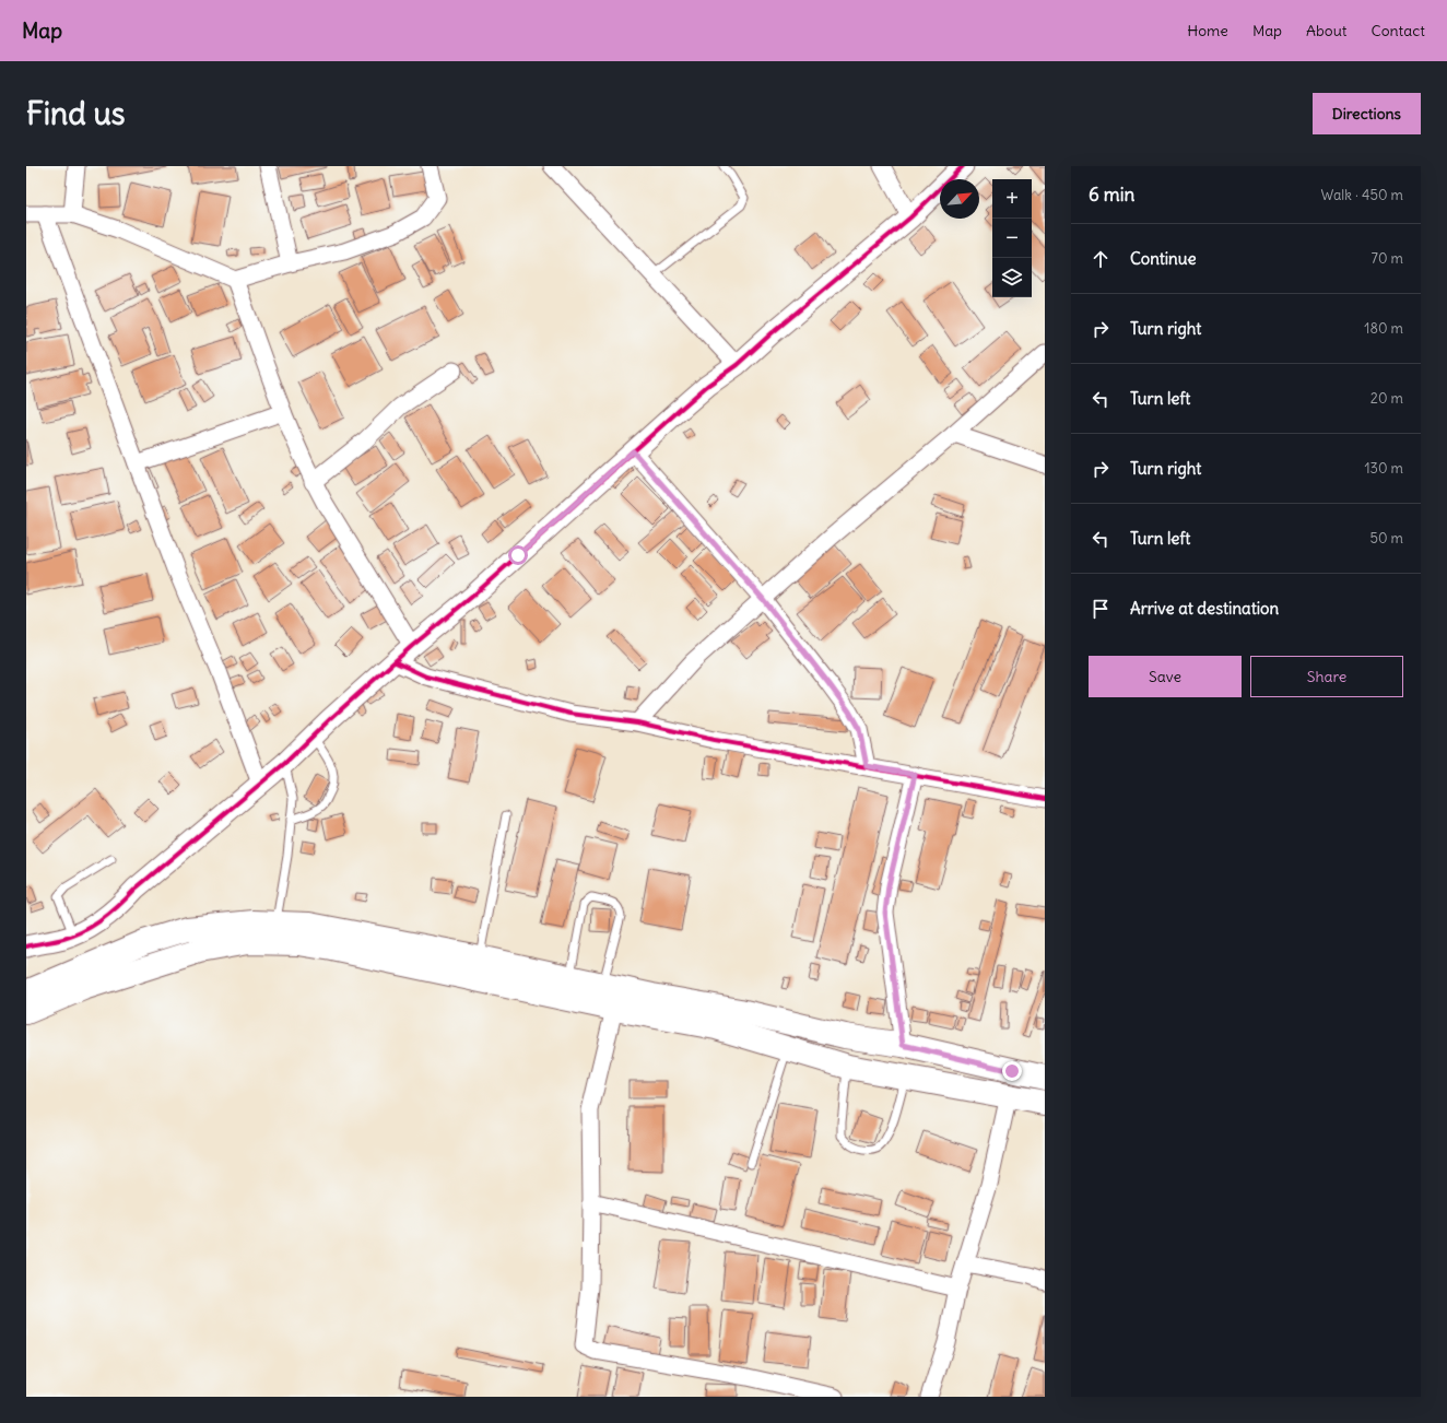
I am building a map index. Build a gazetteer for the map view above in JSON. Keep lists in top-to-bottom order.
{
  "north": "top right",
  "page": {
    "header": "Map",
    "nav": [
      "Home",
      "Map",
      "About",
      "Contact"
    ],
    "buttons": [
      "Directions",
      ["Save", "Share"]
    ],
    "title": "Find us",
    "heading": ["6 min", "Walk · 450 m"],
    "map_buttons": ["+", "−"],
    "list": [
      ["Continue", "70 m"],
      ["Turn right", "180 m"],
      ["Turn left", "20 m"],
      ["Turn right", "130 m"],
      ["Turn left", "50 m"],
      "Arrive at destination"
    ]
  }
}
